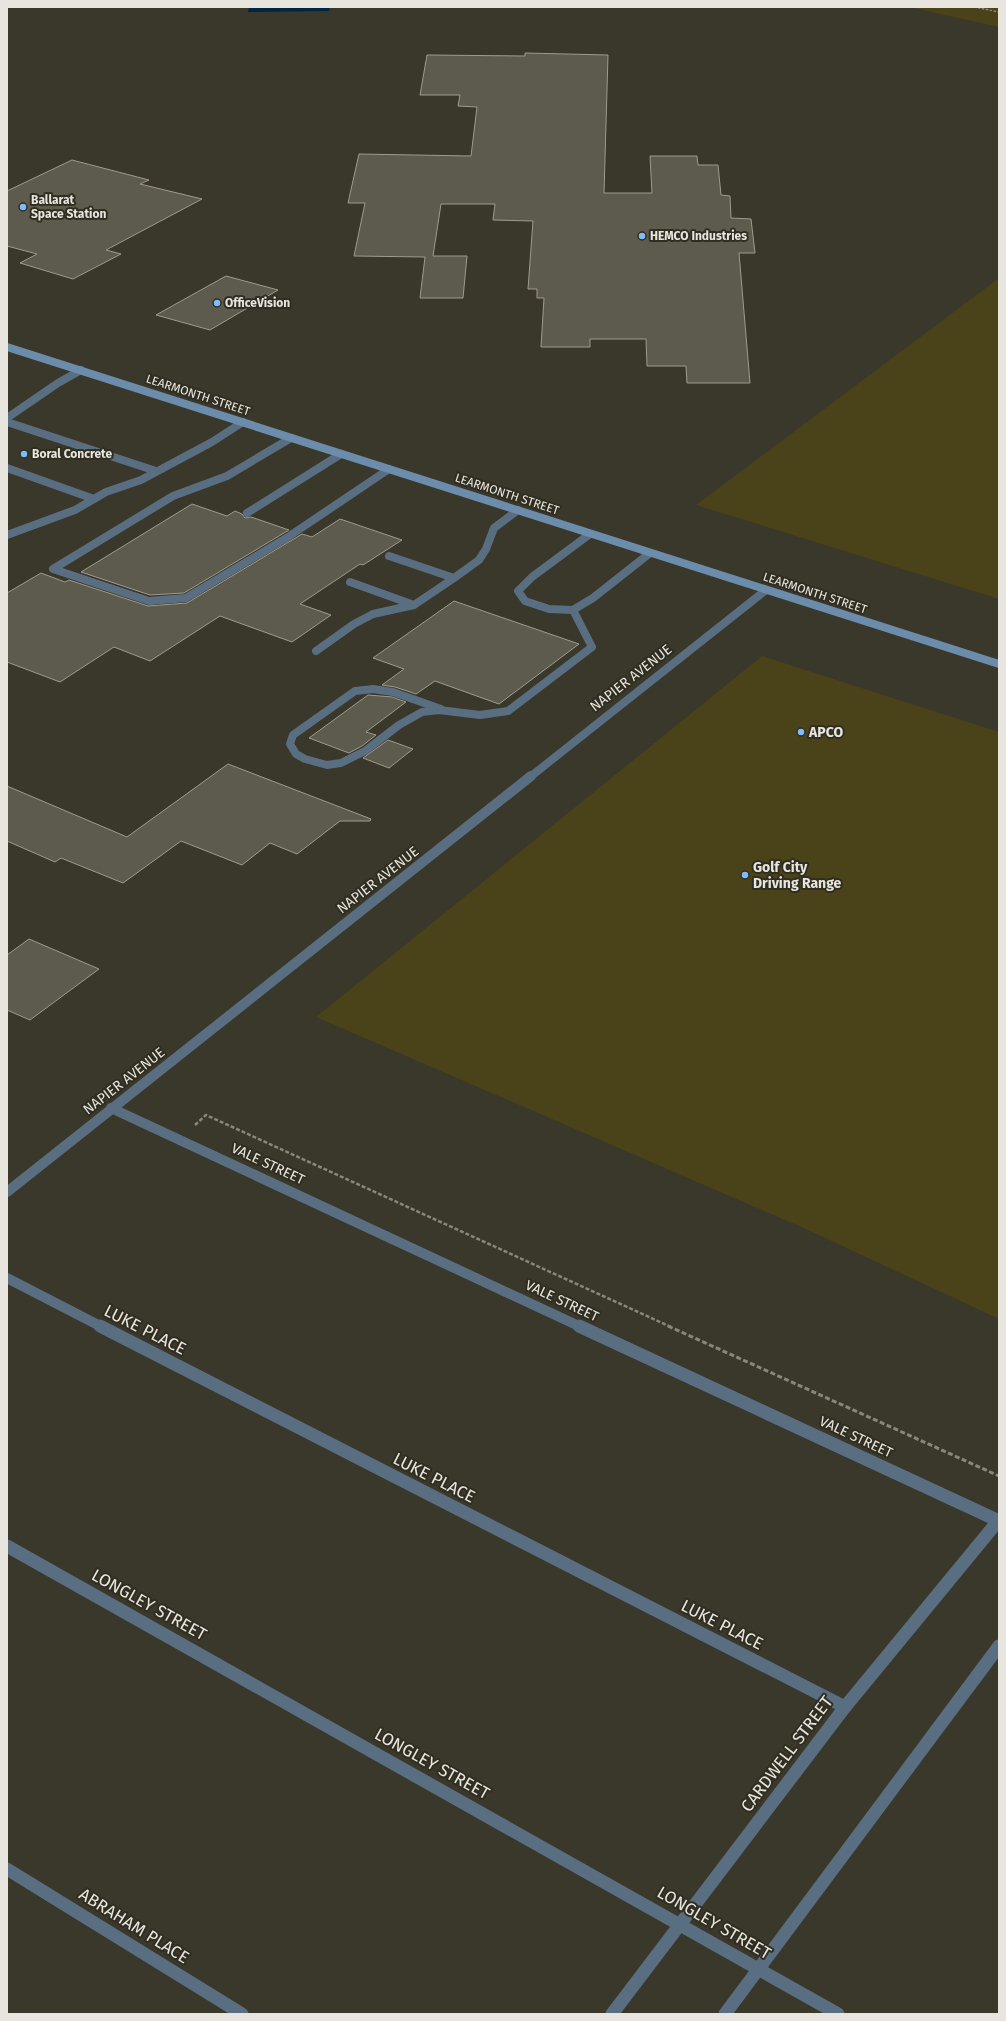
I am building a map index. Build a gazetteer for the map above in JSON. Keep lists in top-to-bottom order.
{
  "streets": {
    "street": [
      "LEARMONTH STREET",
      "NAPIER AVENUE",
      "VALE STREET",
      "LUKE PLACE",
      "LONGLEY STREET",
      "CARDWELL STREET",
      "ABRAHAM PLACE"
    ]
  },
  "crossings": [
    ["LEARMONTH STREET", "NAPIER AVENUE"],
    ["NAPIER AVENUE", "VALE STREET"],
    ["VALE STREET", "CARDWELL STREET"],
    ["LUKE PLACE", "CARDWELL STREET"],
    ["LONGLEY STREET", "CARDWELL STREET"]
  ],
  "places": [
    "Ballarat Space Station",
    "HEMCO Industries",
    "OfficeVision",
    "Boral Concrete",
    "APCO",
    "Golf City Driving Range"
  ]
}
